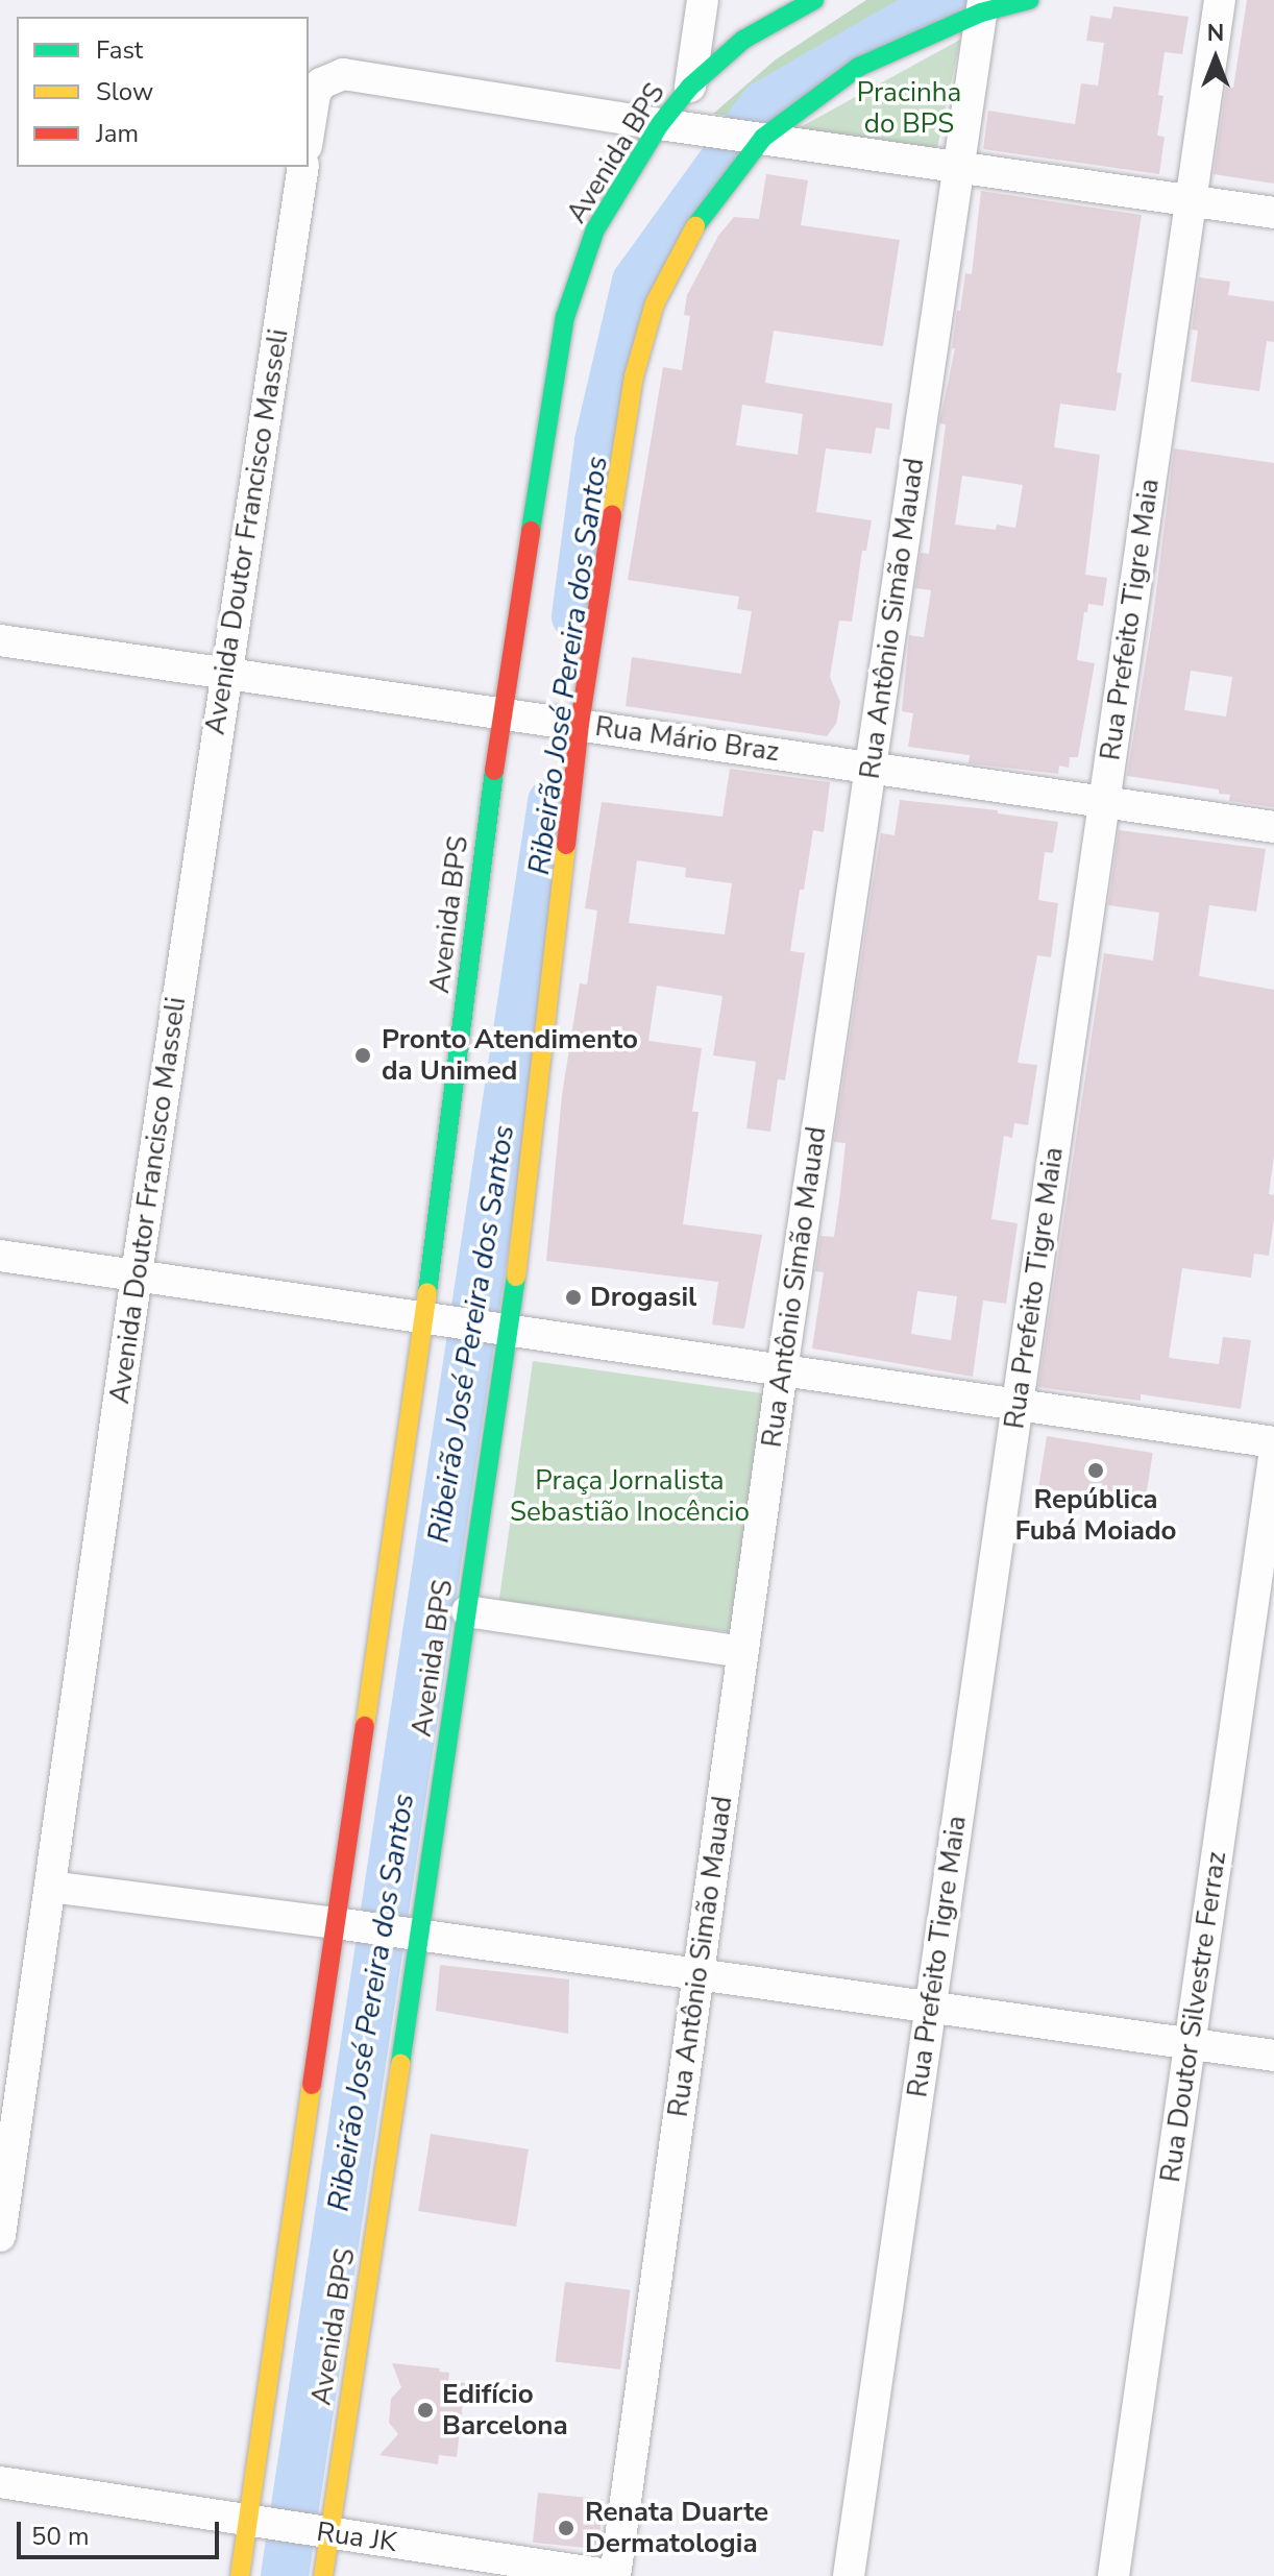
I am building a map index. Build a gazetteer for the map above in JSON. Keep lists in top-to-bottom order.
{
  "streets": {
    "main road": ["Avenida BPS"],
    "street": [
      "Avenida Doutor Francisco Masseli",
      "Rua Antônio Simão Mauad",
      "Rua Prefeito Tigre Maia",
      "Rua Mário Braz",
      "Rua Doutor Silvestre Ferraz",
      "Rua JK"
    ]
  },
  "crossings": [
    ["Avenida BPS", "Rua Antônio Simão Mauad"],
    ["Avenida BPS", "Rua Mário Braz"],
    ["Avenida BPS", "Rua JK"],
    ["Avenida Doutor Francisco Masseli", "Rua Mário Braz"],
    ["Rua Antônio Simão Mauad", "Rua Mário Braz"],
    ["Rua Antônio Simão Mauad", "Rua JK"],
    ["Rua Prefeito Tigre Maia", "Rua Mário Braz"]
  ],
  "water": ["Ribeirão José Pereira dos Santos"],
  "parks": ["Pracinha do BPS", "Praça Jornalista Sebastião Inocêncio"],
  "places": [
    "Pronto Atendimento da Unimed",
    "Drogasil",
    "República Fubá Moiado",
    "Edifício Barcelona",
    "Renata Duarte Dermatologia"
  ],
  "legend": ["Fast", "Slow", "Jam"],
  "scale_bar": "50 m",
  "north": "top"
}
